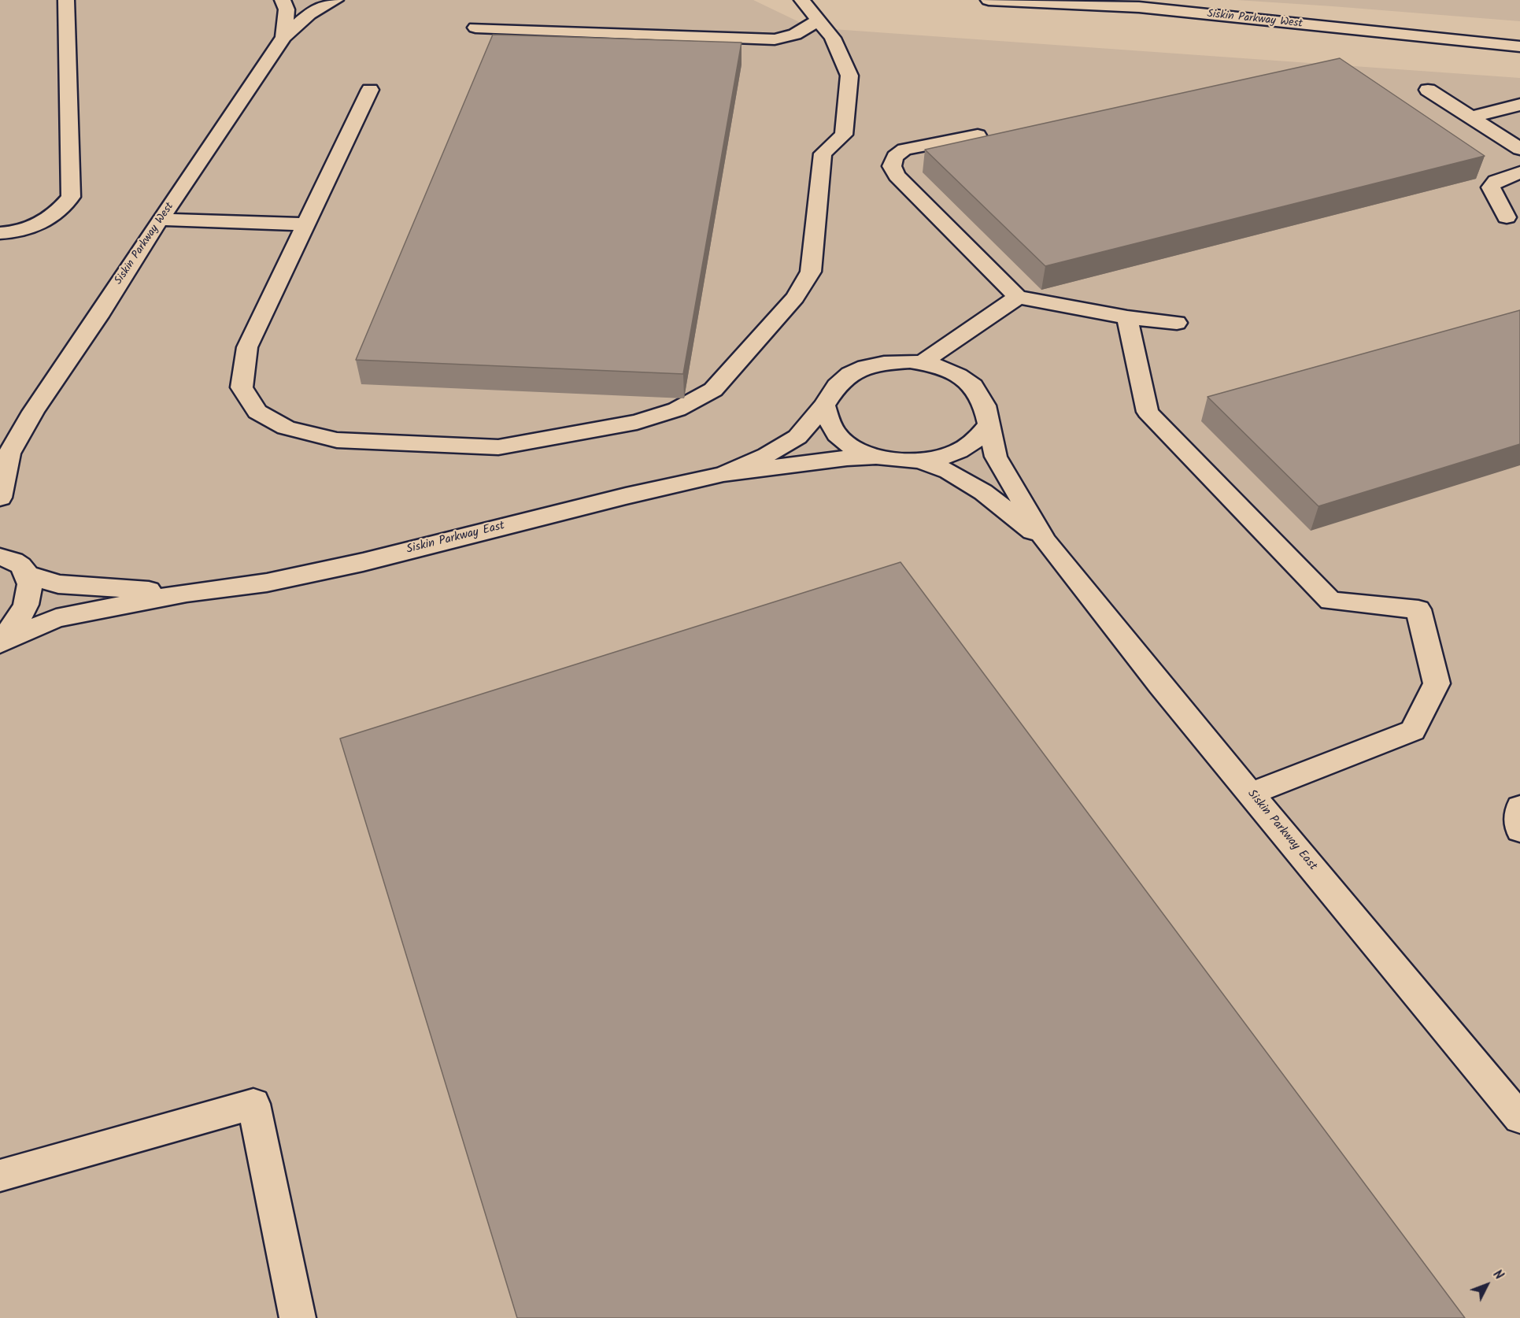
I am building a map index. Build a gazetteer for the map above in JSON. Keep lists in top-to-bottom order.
{
  "streets": {
    "street": ["Siskin Parkway West", "Siskin Parkway East"]
  },
  "north": "top right"
}
